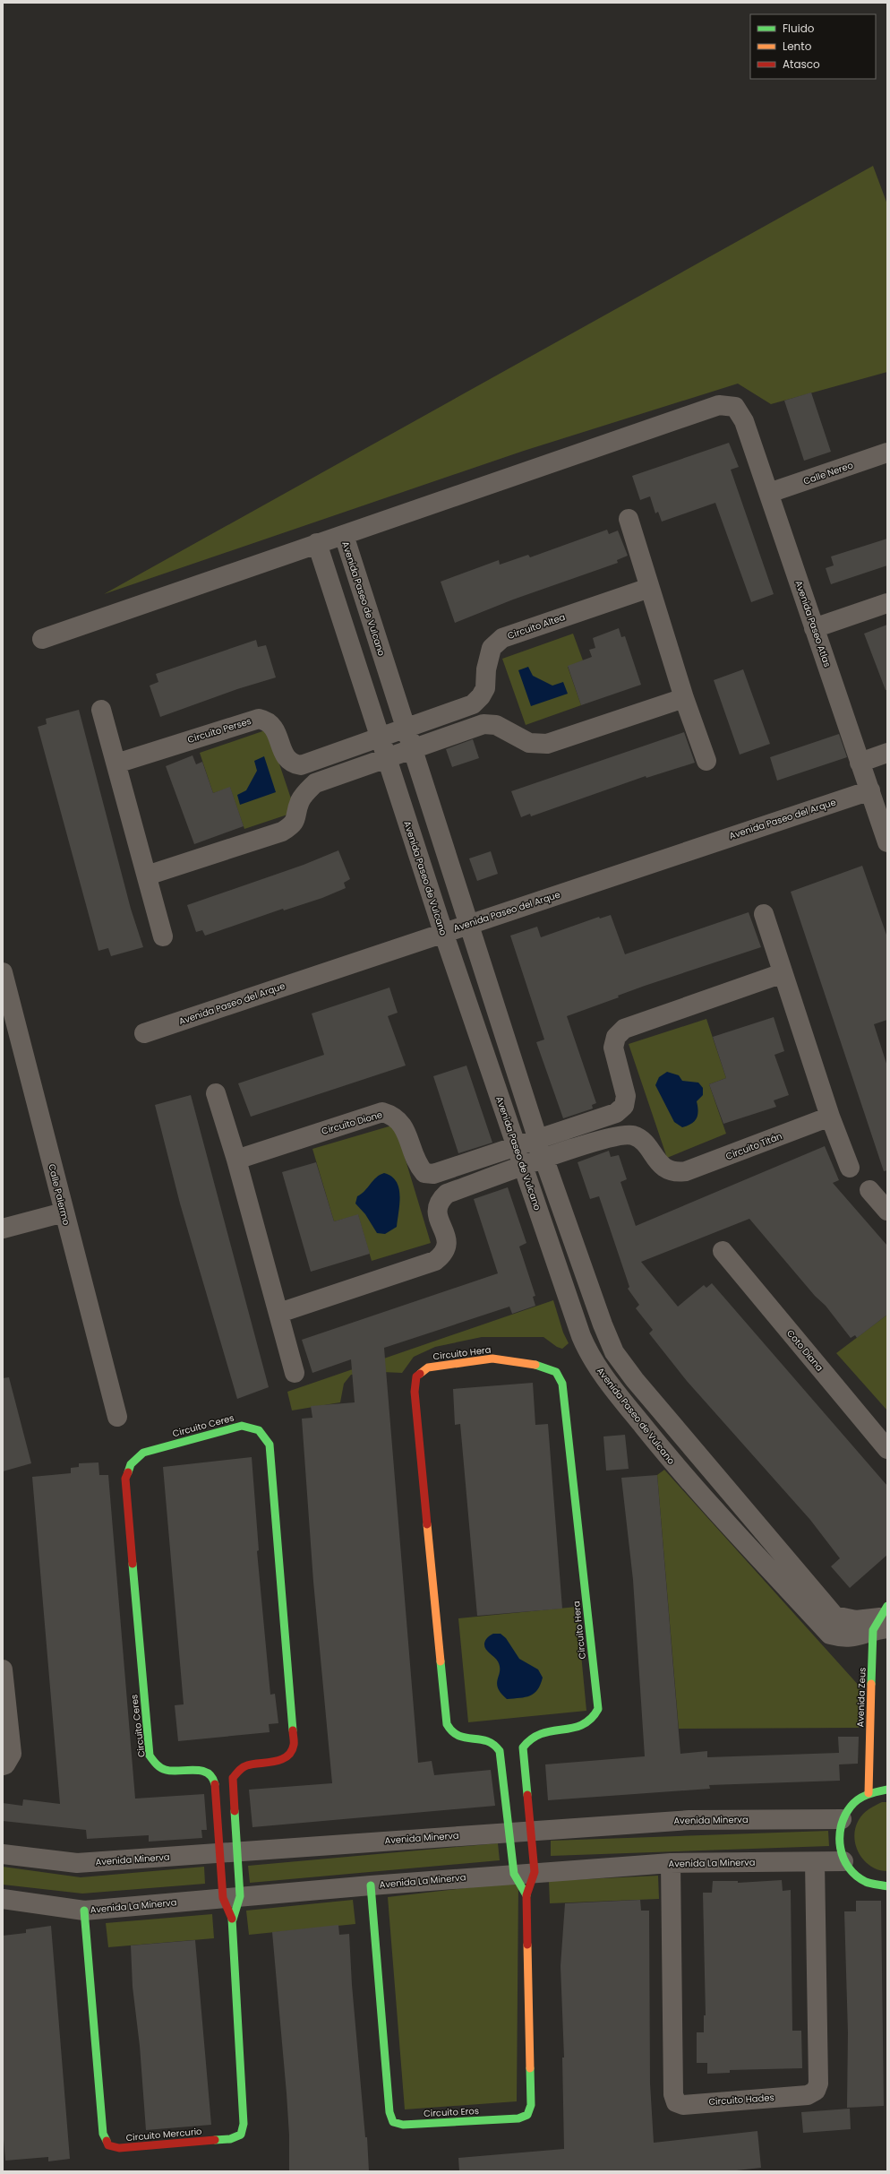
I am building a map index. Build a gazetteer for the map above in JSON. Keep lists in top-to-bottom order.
{
  "streets": {
    "street": [
      "Calle Nereo",
      "Avenida Paseo de Vulcano",
      "Avenida Paseo Atlas",
      "Circuito Altea",
      "Circuito Perses",
      "Avenida Paseo del Arque",
      "Circuito Dione",
      "Circuito Titán",
      "Calle Palermo",
      "Coto Diana",
      "Circuito Hera",
      "Circuito Ceres",
      "Avenida Zeus",
      "Avenida Minerva",
      "Avenida La Minerva",
      "Circuito Hades",
      "Circuito Eros",
      "Circuito Mercurio"
    ]
  },
  "crossings": [
    ["Calle Nereo", "Avenida Paseo Atlas"],
    ["Avenida Paseo de Vulcano", "Avenida Paseo Atlas"],
    ["Avenida Paseo de Vulcano", "Circuito Altea"],
    ["Avenida Paseo de Vulcano", "Circuito Perses"],
    ["Avenida Paseo de Vulcano", "Avenida Paseo del Arque"],
    ["Avenida Paseo de Vulcano", "Circuito Dione"],
    ["Avenida Paseo de Vulcano", "Circuito Titán"],
    ["Avenida Paseo de Vulcano", "Avenida Zeus"],
    ["Avenida Paseo Atlas", "Avenida Paseo del Arque"],
    ["Circuito Altea", "Circuito Perses"],
    ["Circuito Hera", "Avenida Minerva"],
    ["Circuito Hera", "Avenida La Minerva"],
    ["Circuito Hera", "Circuito Eros"],
    ["Circuito Ceres", "Avenida Minerva"],
    ["Circuito Ceres", "Circuito Mercurio"],
    ["Avenida Minerva", "Circuito Mercurio"],
    ["Avenida La Minerva", "Circuito Hades"],
    ["Avenida La Minerva", "Circuito Eros"],
    ["Avenida La Minerva", "Circuito Mercurio"]
  ],
  "legend": ["Fluido", "Lento", "Atasco"]
}
